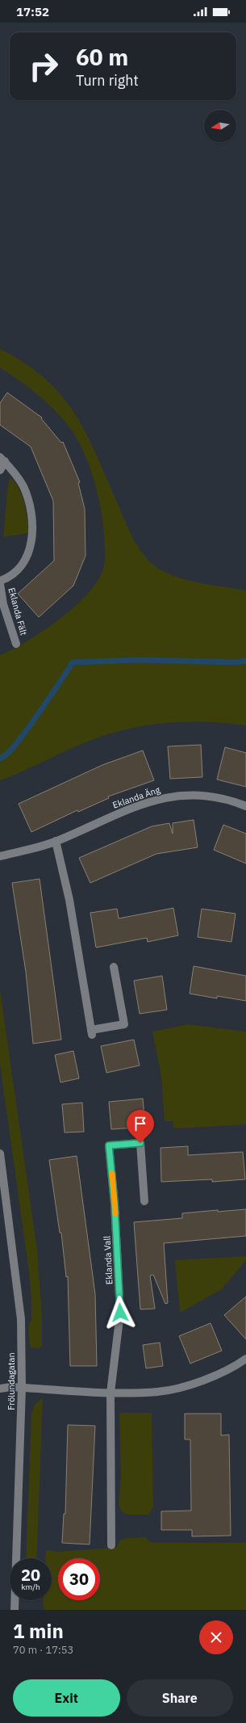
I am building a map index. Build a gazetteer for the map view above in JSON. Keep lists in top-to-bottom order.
{
  "streets": {
    "street": [
      "Eklanda Fält",
      "Eklanda Äng",
      "Eklanda Vall",
      "Frölundagatan"
    ]
  },
  "north": "left",
  "page": {
    "status": "17:52",
    "turn": ["60 m", "Turn right"],
    "speed": "20 km/h",
    "limit": "30",
    "heading": ["1 min", "70 m · 17:53"],
    "buttons": ["Exit", "Share"]
  }
}
